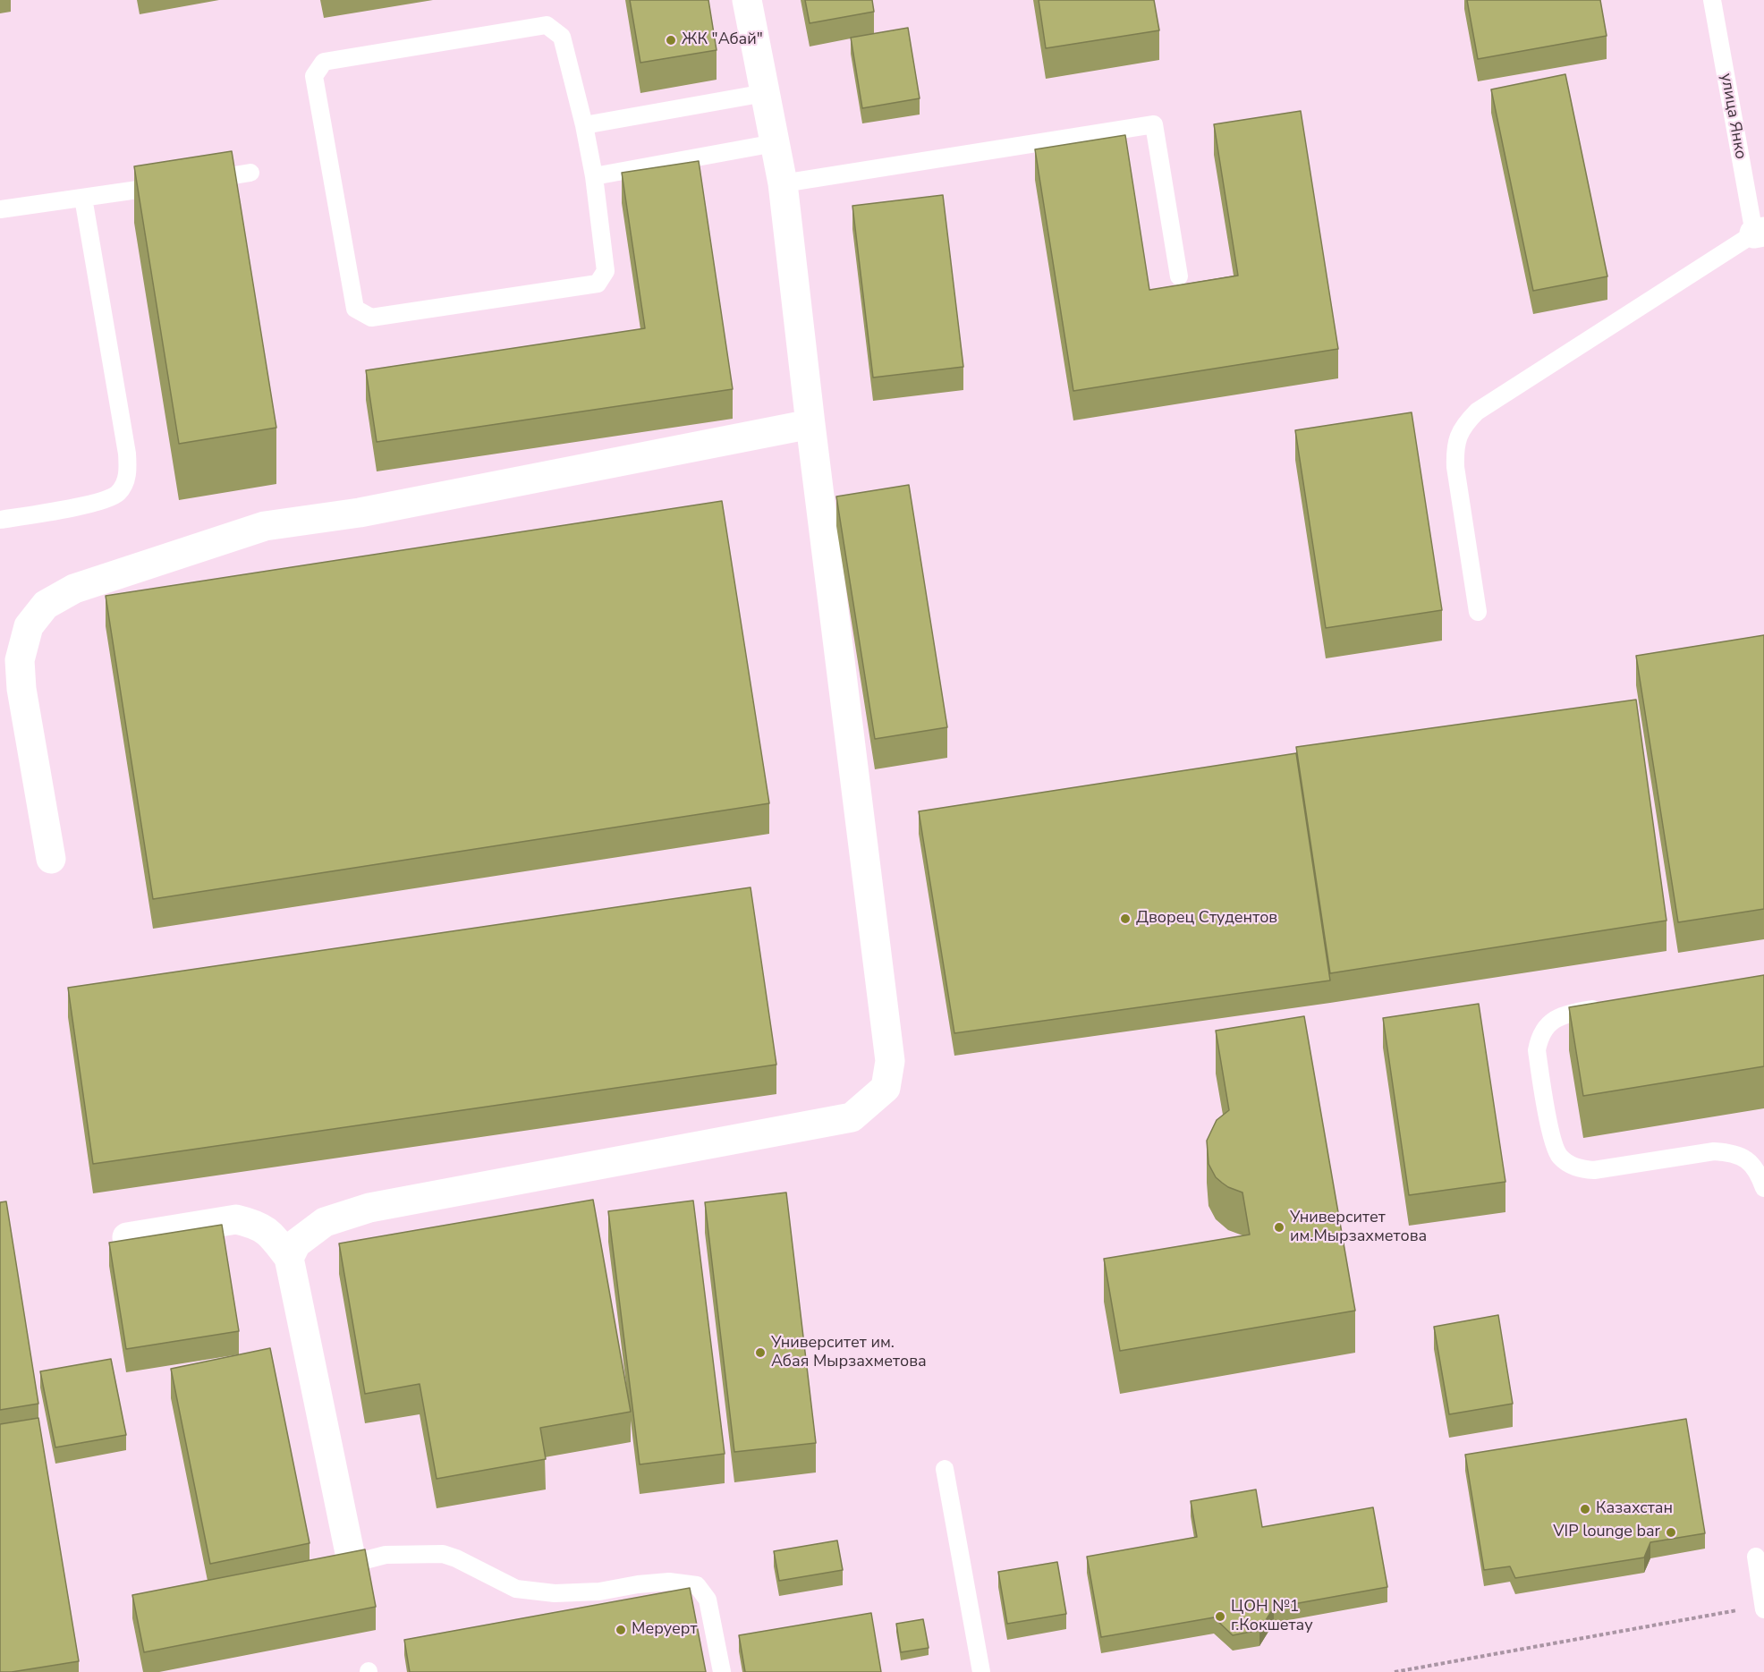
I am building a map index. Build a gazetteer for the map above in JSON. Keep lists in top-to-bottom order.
{
  "streets": {
    "lane": ["улица Янко"]
  },
  "places": [
    "ЖК \"Абай\"",
    "Дворец Студентов",
    "Университет им.Мырзахметова",
    "Университет им. Абая Мырзахметова",
    "Казахстан",
    "VIP lounge bar",
    "ЦОН №1 г.Кокшетау",
    "Меруерт"
  ]
}
